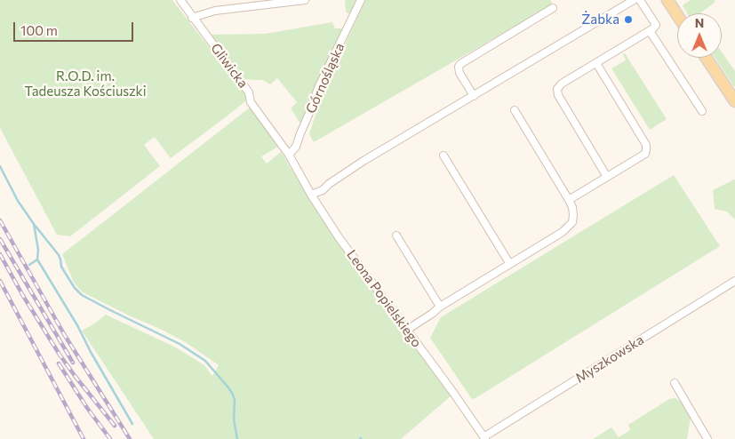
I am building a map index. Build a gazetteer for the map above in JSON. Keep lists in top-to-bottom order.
{
  "streets": {
    "street": [
      "Gliwicka",
      "Górnośląska",
      "Leona Popielskiego",
      "Myszkowska"
    ]
  },
  "crossings": [
    ["Gliwicka", "Górnośląska"],
    ["Gliwicka", "Leona Popielskiego"],
    ["Górnośląska", "Leona Popielskiego"],
    ["Leona Popielskiego", "Myszkowska"]
  ],
  "parks": ["R.O.D. im. Tadeusza Kościuszki"],
  "places": ["Żabka"],
  "scale_bar": "100 m",
  "north": "top"
}
